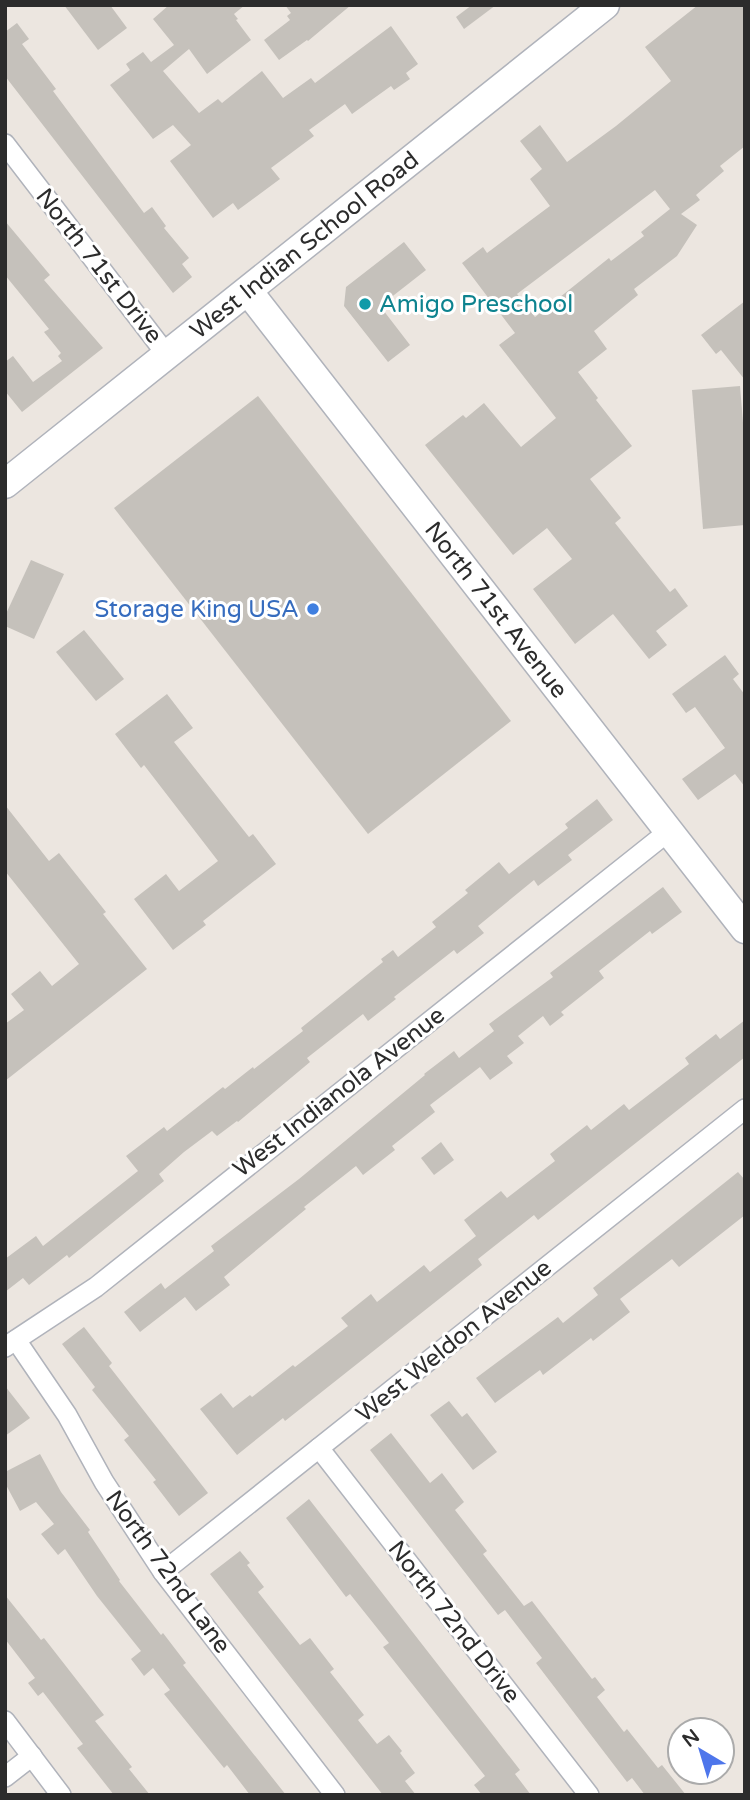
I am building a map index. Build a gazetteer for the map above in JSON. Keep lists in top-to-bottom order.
{
  "streets": {
    "street": [
      "West Indian School Road",
      "North 71st Drive",
      "North 71st Avenue",
      "West Indianola Avenue",
      "West Weldon Avenue",
      "North 72nd Lane",
      "North 72nd Drive"
    ]
  },
  "crossings": [
    ["West Indian School Road", "North 71st Drive"],
    ["West Indian School Road", "North 71st Avenue"],
    ["North 71st Avenue", "West Indianola Avenue"],
    ["West Indianola Avenue", "North 72nd Lane"],
    ["West Weldon Avenue", "North 72nd Lane"],
    ["West Weldon Avenue", "North 72nd Drive"]
  ],
  "places": ["Amigo Preschool", "Storage King USA"],
  "north": "top left"
}
